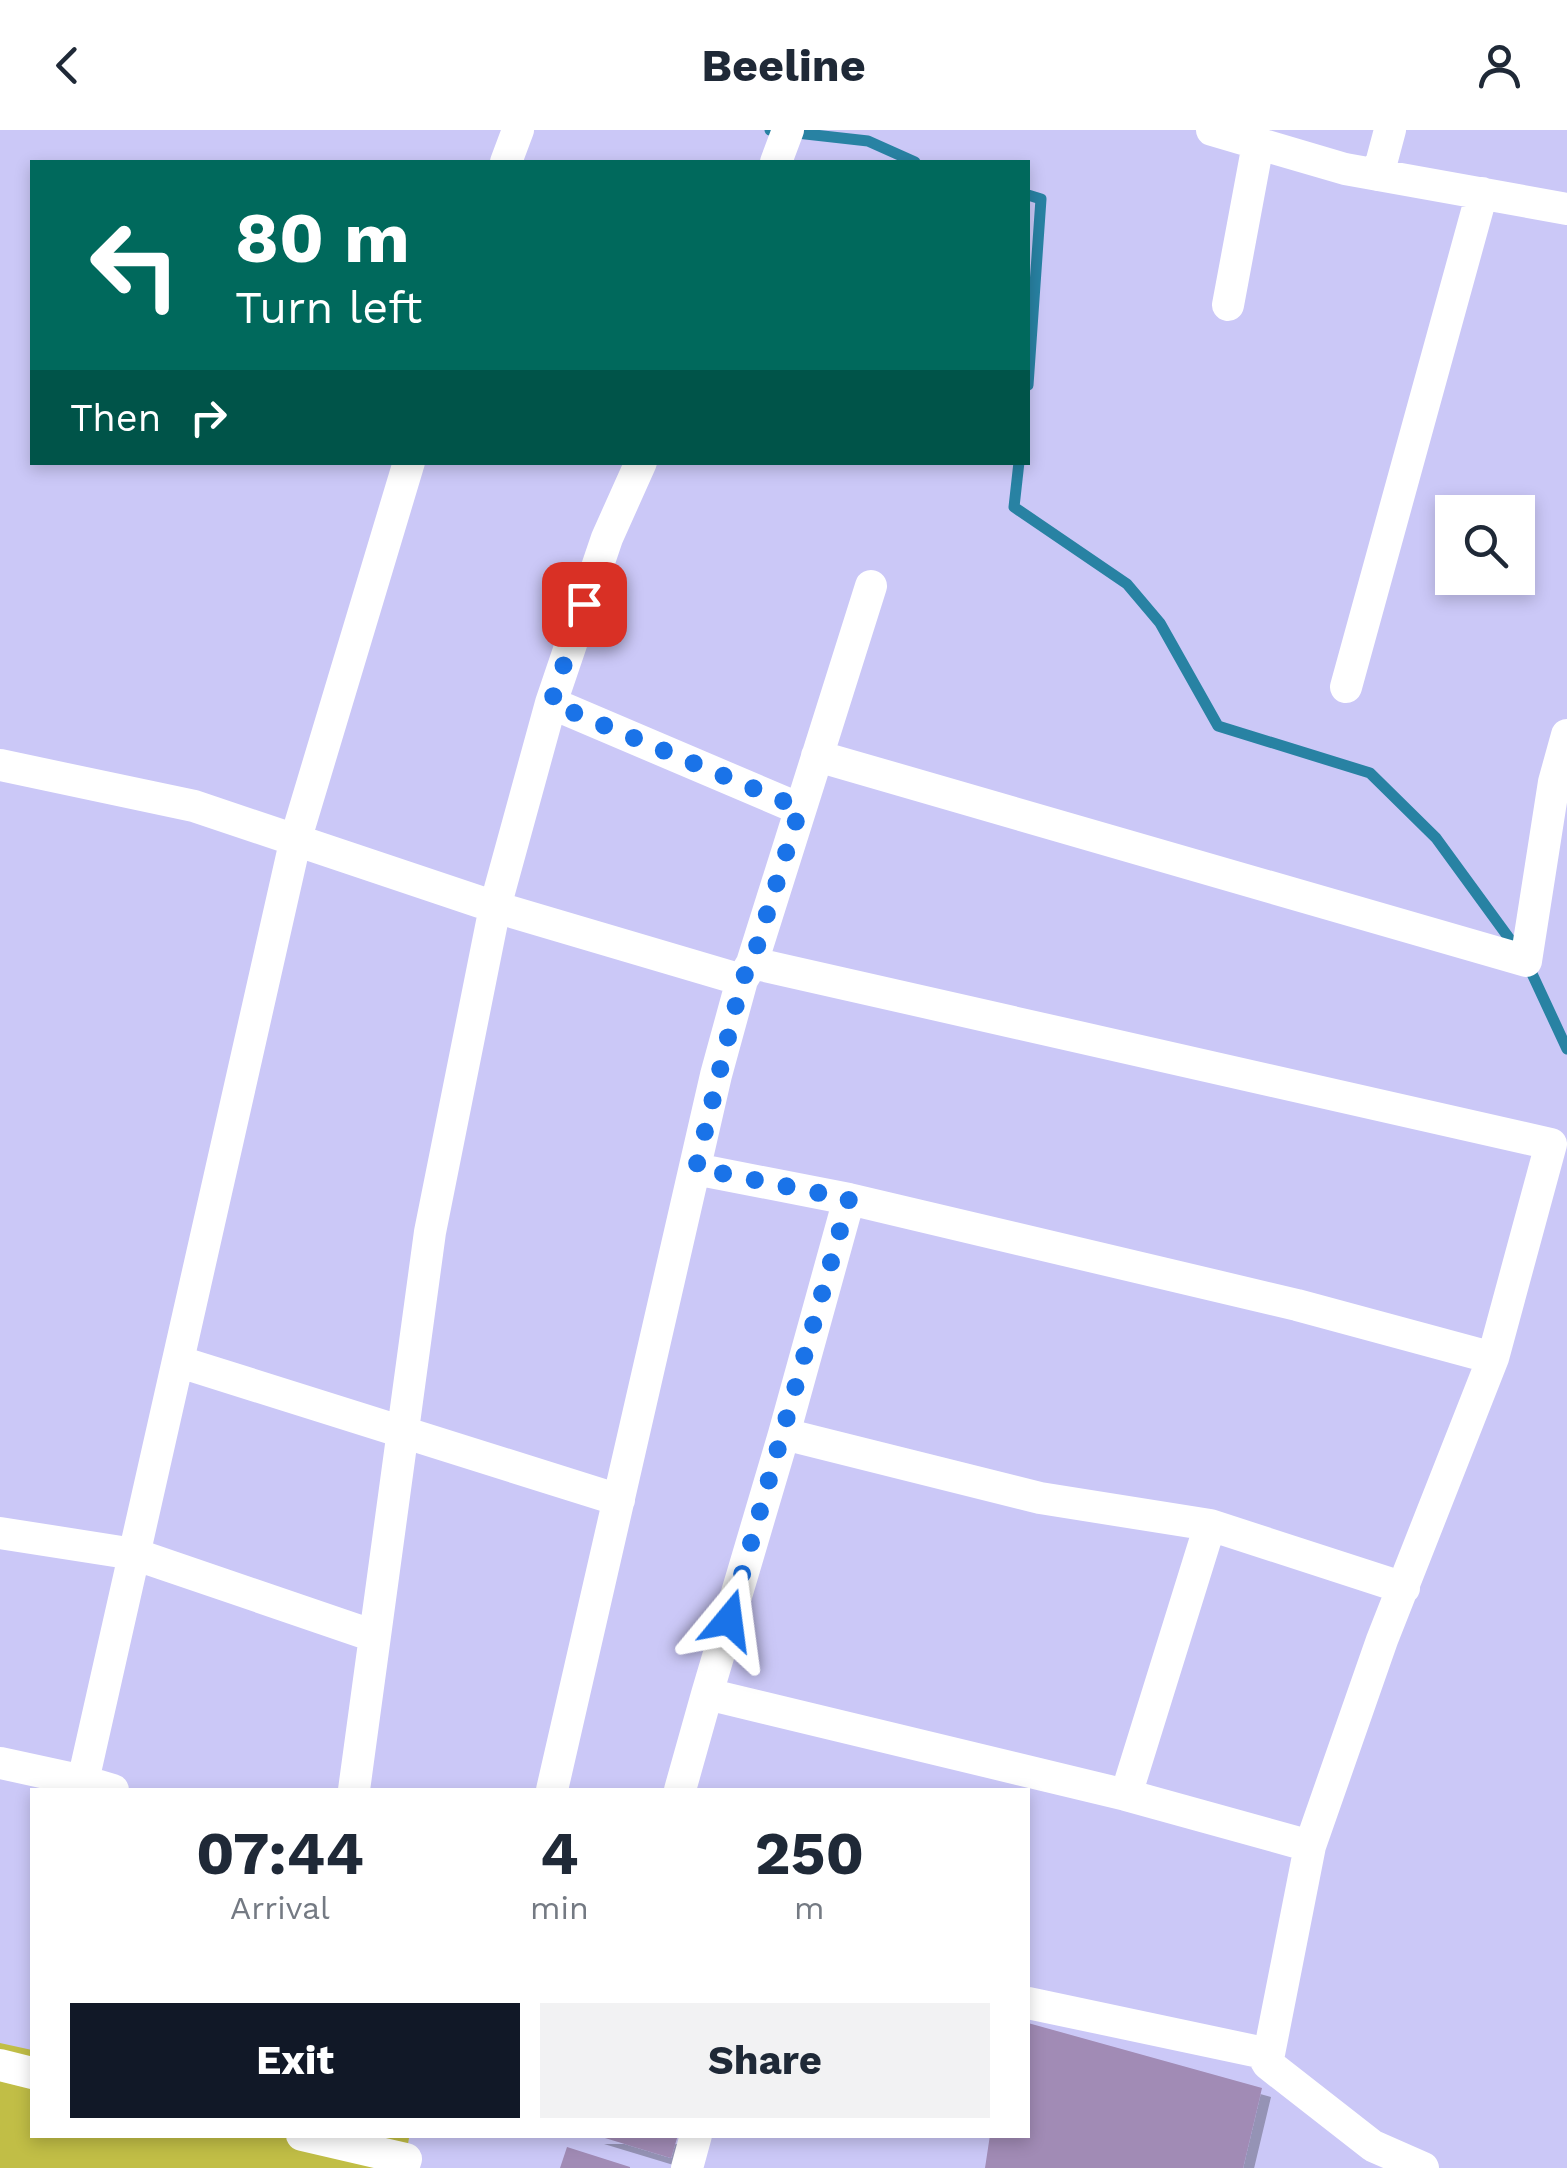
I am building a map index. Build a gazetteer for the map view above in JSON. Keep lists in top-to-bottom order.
{
  "page": {
    "header": "Beeline",
    "turn": ["80 m", "Turn left"],
    "then": "Then",
    "eta": [
      "07:44",
      "Arrival",
      "4",
      "min",
      "250",
      "m"
    ],
    "buttons": ["Exit", "Share"]
  }
}
